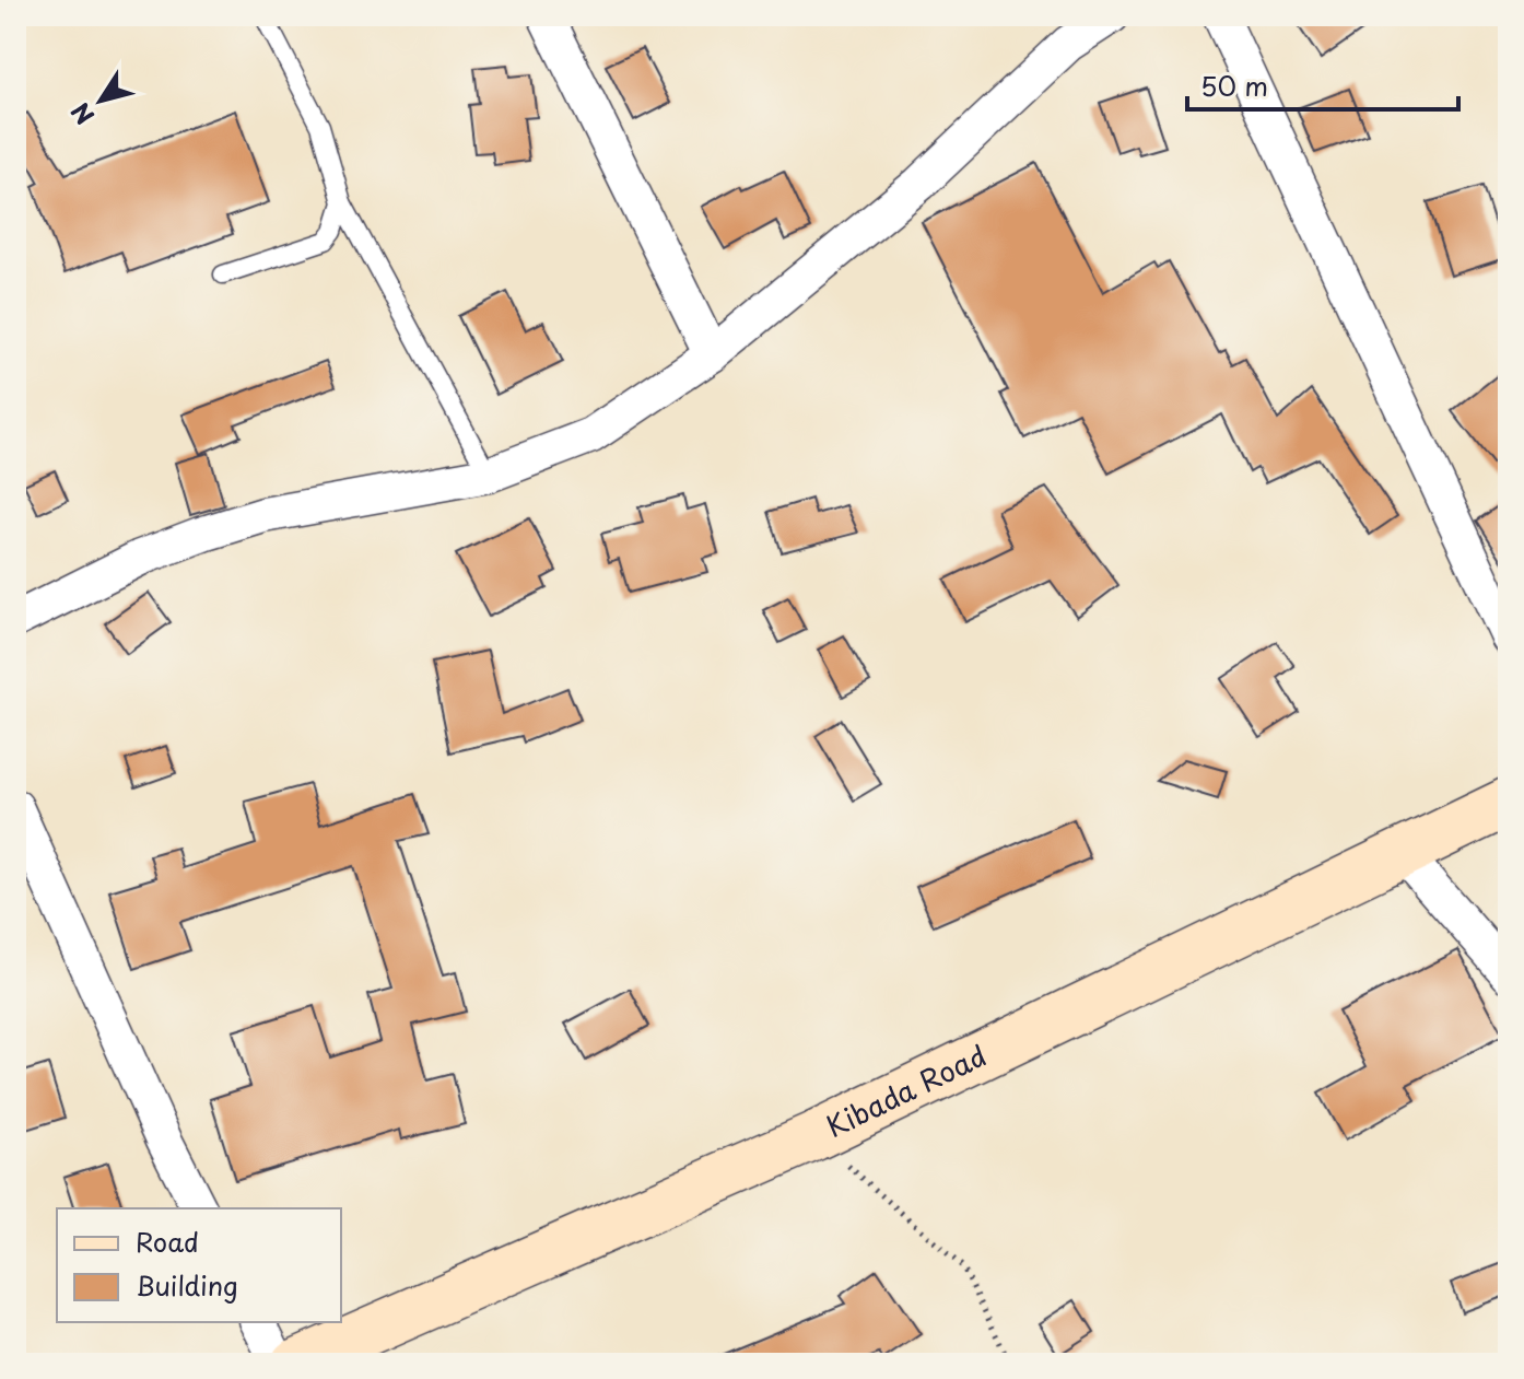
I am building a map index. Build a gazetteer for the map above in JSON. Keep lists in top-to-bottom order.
{
  "streets": {
    "main road": ["Kibada Road"]
  },
  "legend": ["Road", "Building"],
  "scale_bar": "50 m",
  "north": "bottom left"
}
